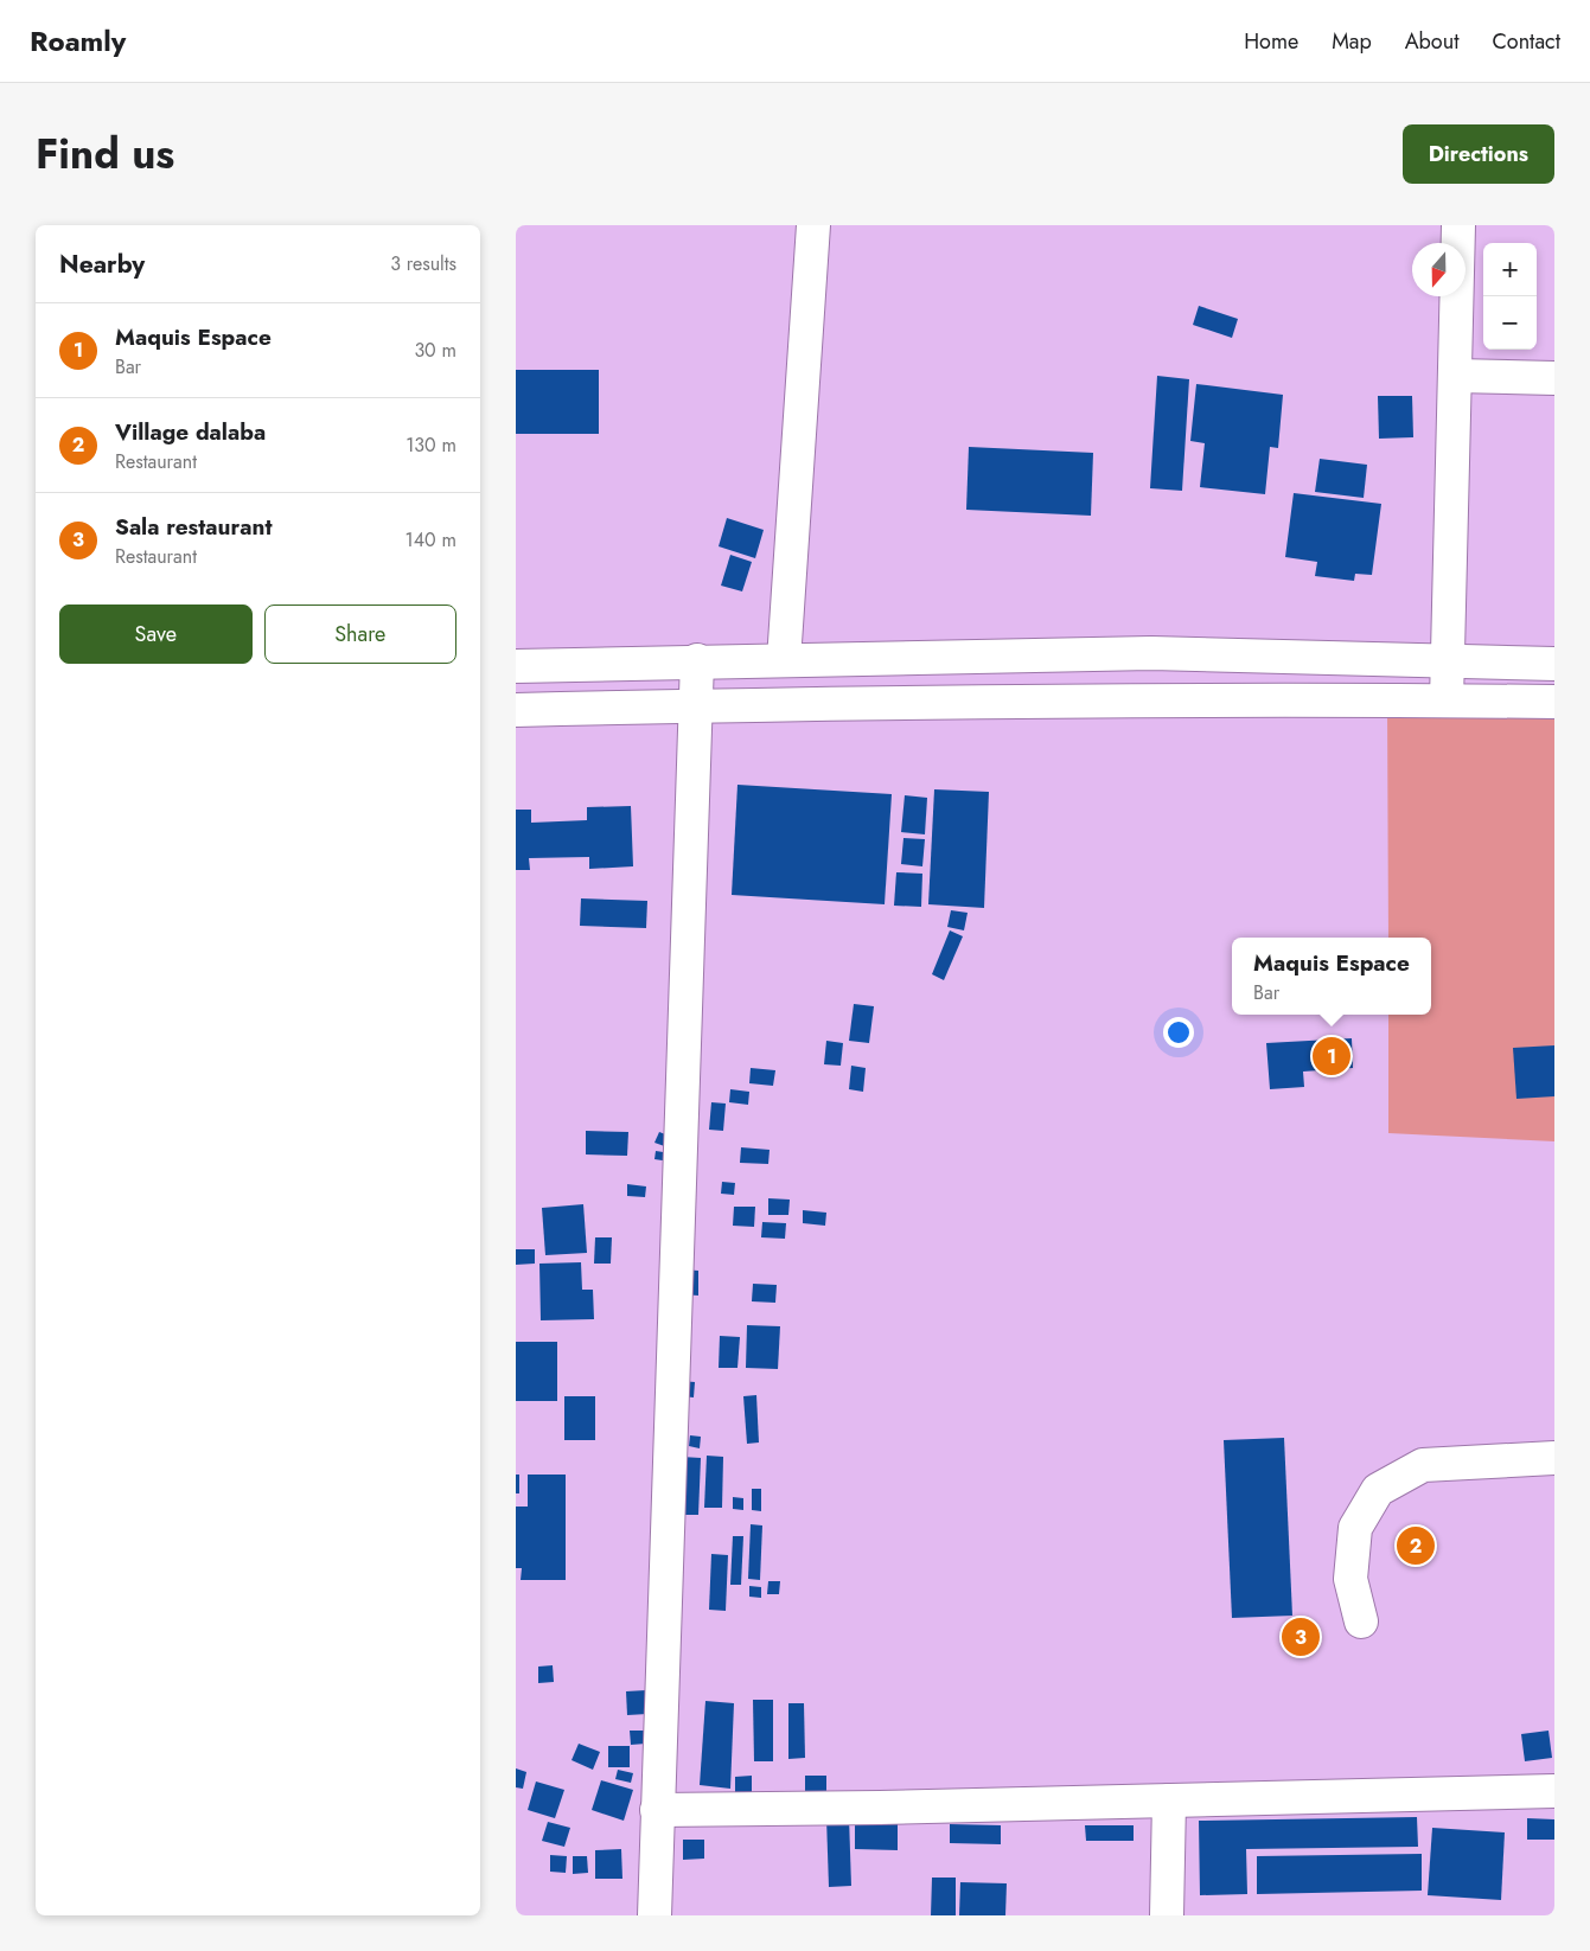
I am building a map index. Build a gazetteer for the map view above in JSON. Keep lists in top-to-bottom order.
{
  "north": "bottom",
  "page": {
    "header": "Roamly",
    "nav": [
      "Home",
      "Map",
      "About",
      "Contact"
    ],
    "title": "Find us",
    "buttons": [
      "Directions",
      ["Save", "Share"]
    ],
    "heading": ["Nearby", "3 results"],
    "map_buttons": ["+", "−"],
    "list": [
      {
        "mark": "1",
        "name": "Maquis Espace",
        "note": "Bar",
        "value": "30 m"
      },
      {
        "mark": "2",
        "name": "Village dalaba",
        "note": "Restaurant",
        "value": "130 m"
      },
      {
        "mark": "3",
        "name": "Sala restaurant",
        "note": "Restaurant",
        "value": "140 m"
      }
    ],
    "popup": ["Maquis Espace", "Bar"],
    "pins": ["1", "2", "3"]
  }
}
